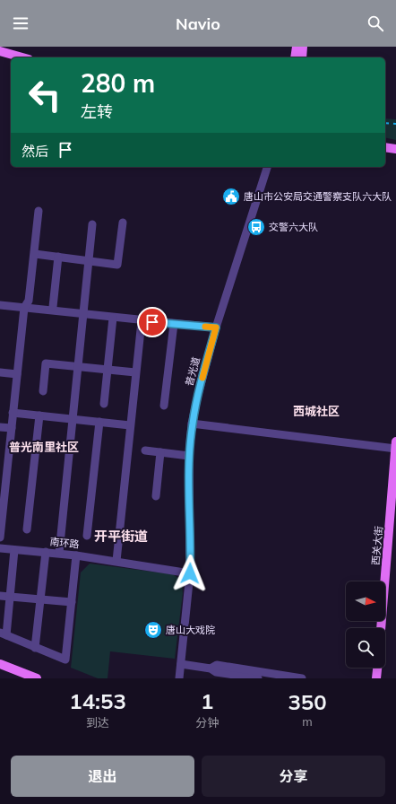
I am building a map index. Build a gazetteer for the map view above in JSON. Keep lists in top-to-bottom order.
{
  "streets": {
    "main road": ["西关大街"],
    "street": ["普光道", "南环路"]
  },
  "crossings": [
    ["普光道", "南环路"]
  ],
  "districts": ["西城社区", "普光南里社区", "开平街道"],
  "places": {
    "public building": ["唐山市公安局交通警察支队六大队"],
    "bus stop": ["交警六大队"],
    "theatre": ["唐山大戏院"]
  },
  "north": "right",
  "page": {
    "header": "Navio",
    "turn": ["280 m", "左转"],
    "then": "然后",
    "eta": [
      "14:53",
      "到达",
      "1",
      "分钟",
      "350",
      "m"
    ],
    "buttons": ["退出", "分享"]
  }
}
